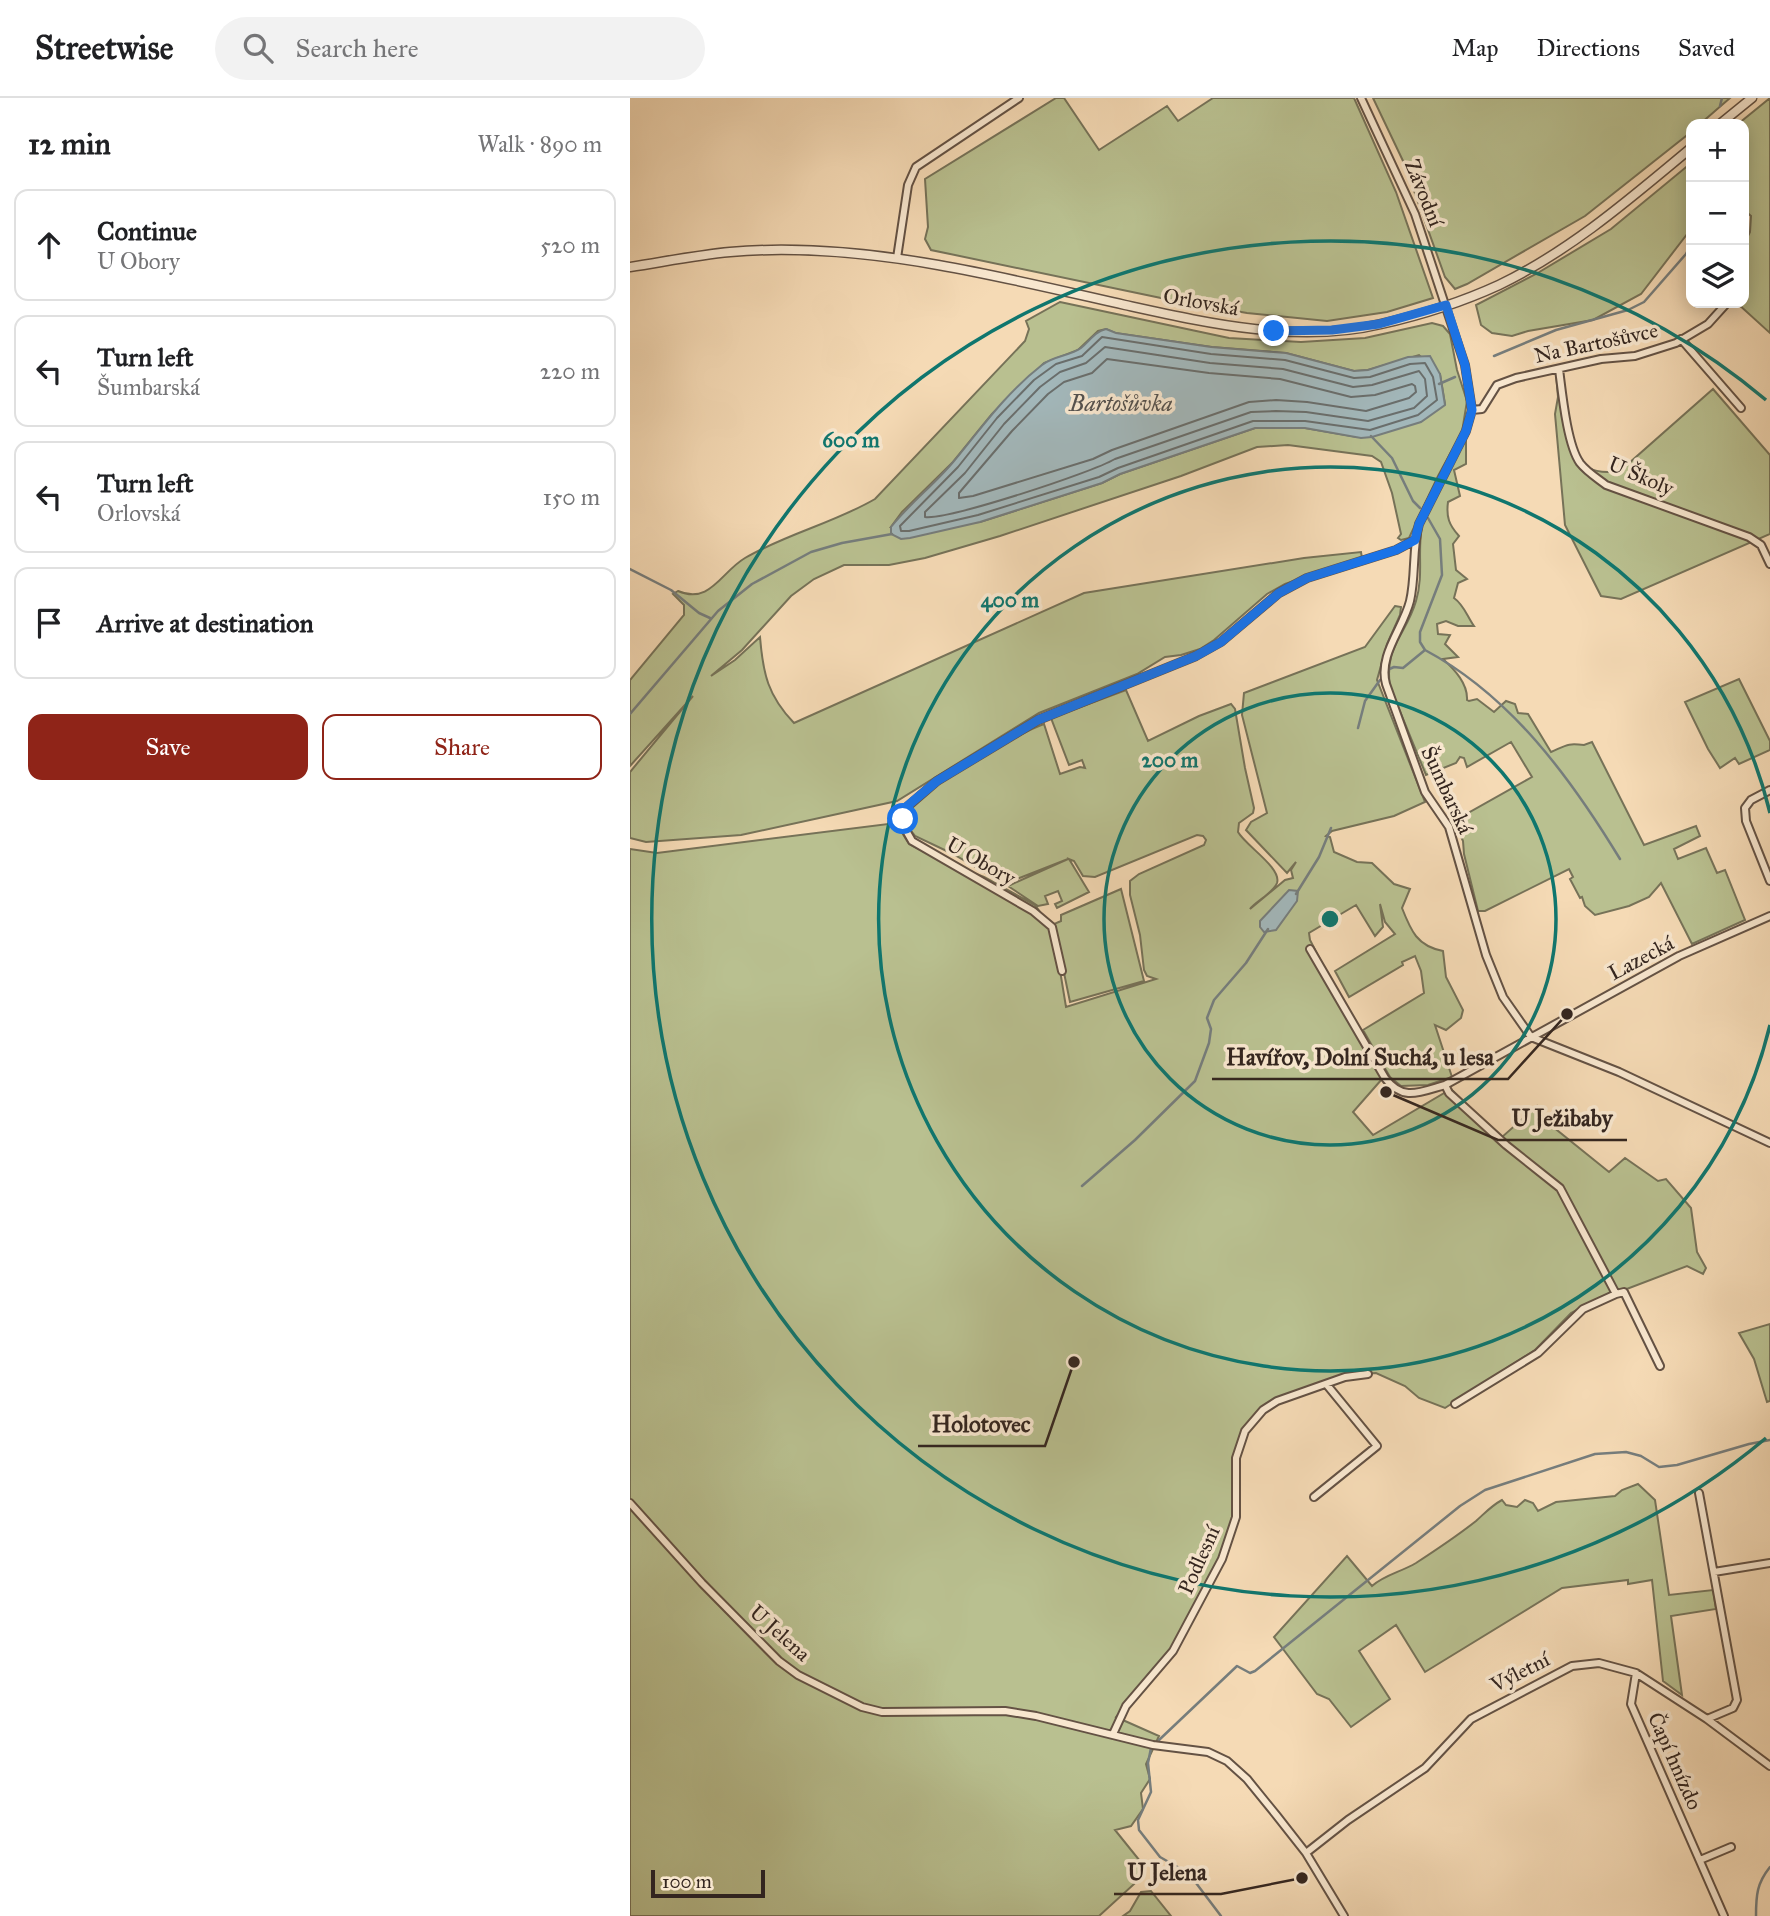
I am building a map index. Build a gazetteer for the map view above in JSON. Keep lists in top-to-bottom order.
{
  "streets": {
    "street": [
      "Závodní",
      "Orlovská",
      "Na Bartošůvce",
      "U Školy",
      "Šumbarská",
      "U Obory",
      "Lazecká",
      "Podlesní",
      "U Jelena",
      "Výletní",
      "Čapí hnízdo"
    ]
  },
  "crossings": [
    ["Závodní", "Orlovská"],
    ["Závodní", "Šumbarská"],
    ["Orlovská", "Šumbarská"],
    ["Na Bartošůvce", "U Školy"],
    ["Na Bartošůvce", "Šumbarská"],
    ["Šumbarská", "U Obory"],
    ["Šumbarská", "Lazecká"],
    ["Podlesní", "U Jelena"],
    ["U Jelena", "Výletní"],
    ["Výletní", "Čapí hnízdo"]
  ],
  "water": ["Bartošůvka"],
  "places": [
    "Havířov, Dolní Suchá, u lesa",
    "U Ježibaby",
    "Holotovec",
    "U Jelena"
  ],
  "scale_bar": "100 m",
  "page": {
    "header": "Streetwise",
    "search": "Search here",
    "nav": ["Map", "Directions", "Saved"],
    "heading": ["12 min", "Walk · 890 m"],
    "map_buttons": ["+", "−"],
    "list": [
      ["Continue", "U Obory", "520 m"],
      ["Turn left", "Šumbarská", "220 m"],
      ["Turn left", "Orlovská", "150 m"],
      "Arrive at destination"
    ],
    "buttons": ["Save", "Share"],
    "scale": "100 m"
  },
  "rings": ["600 m", "400 m", "200 m"]
}
